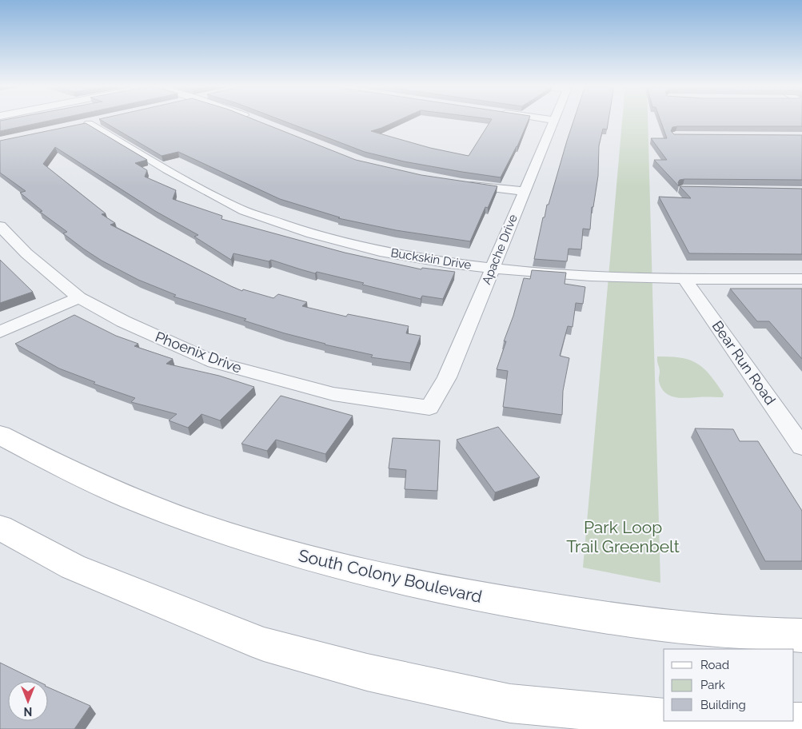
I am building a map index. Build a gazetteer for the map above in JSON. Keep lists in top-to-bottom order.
{
  "streets": {
    "main road": ["South Colony Boulevard"],
    "street": [
      "Apache Drive",
      "Buckskin Drive",
      "Phoenix Drive",
      "Bear Run Road"
    ]
  },
  "crossings": [
    ["Apache Drive", "Buckskin Drive"],
    ["Apache Drive", "Phoenix Drive"],
    ["Buckskin Drive", "Bear Run Road"]
  ],
  "parks": ["Park Loop Trail Greenbelt"],
  "legend": ["Road", "Park", "Building"],
  "north": "bottom"
}
